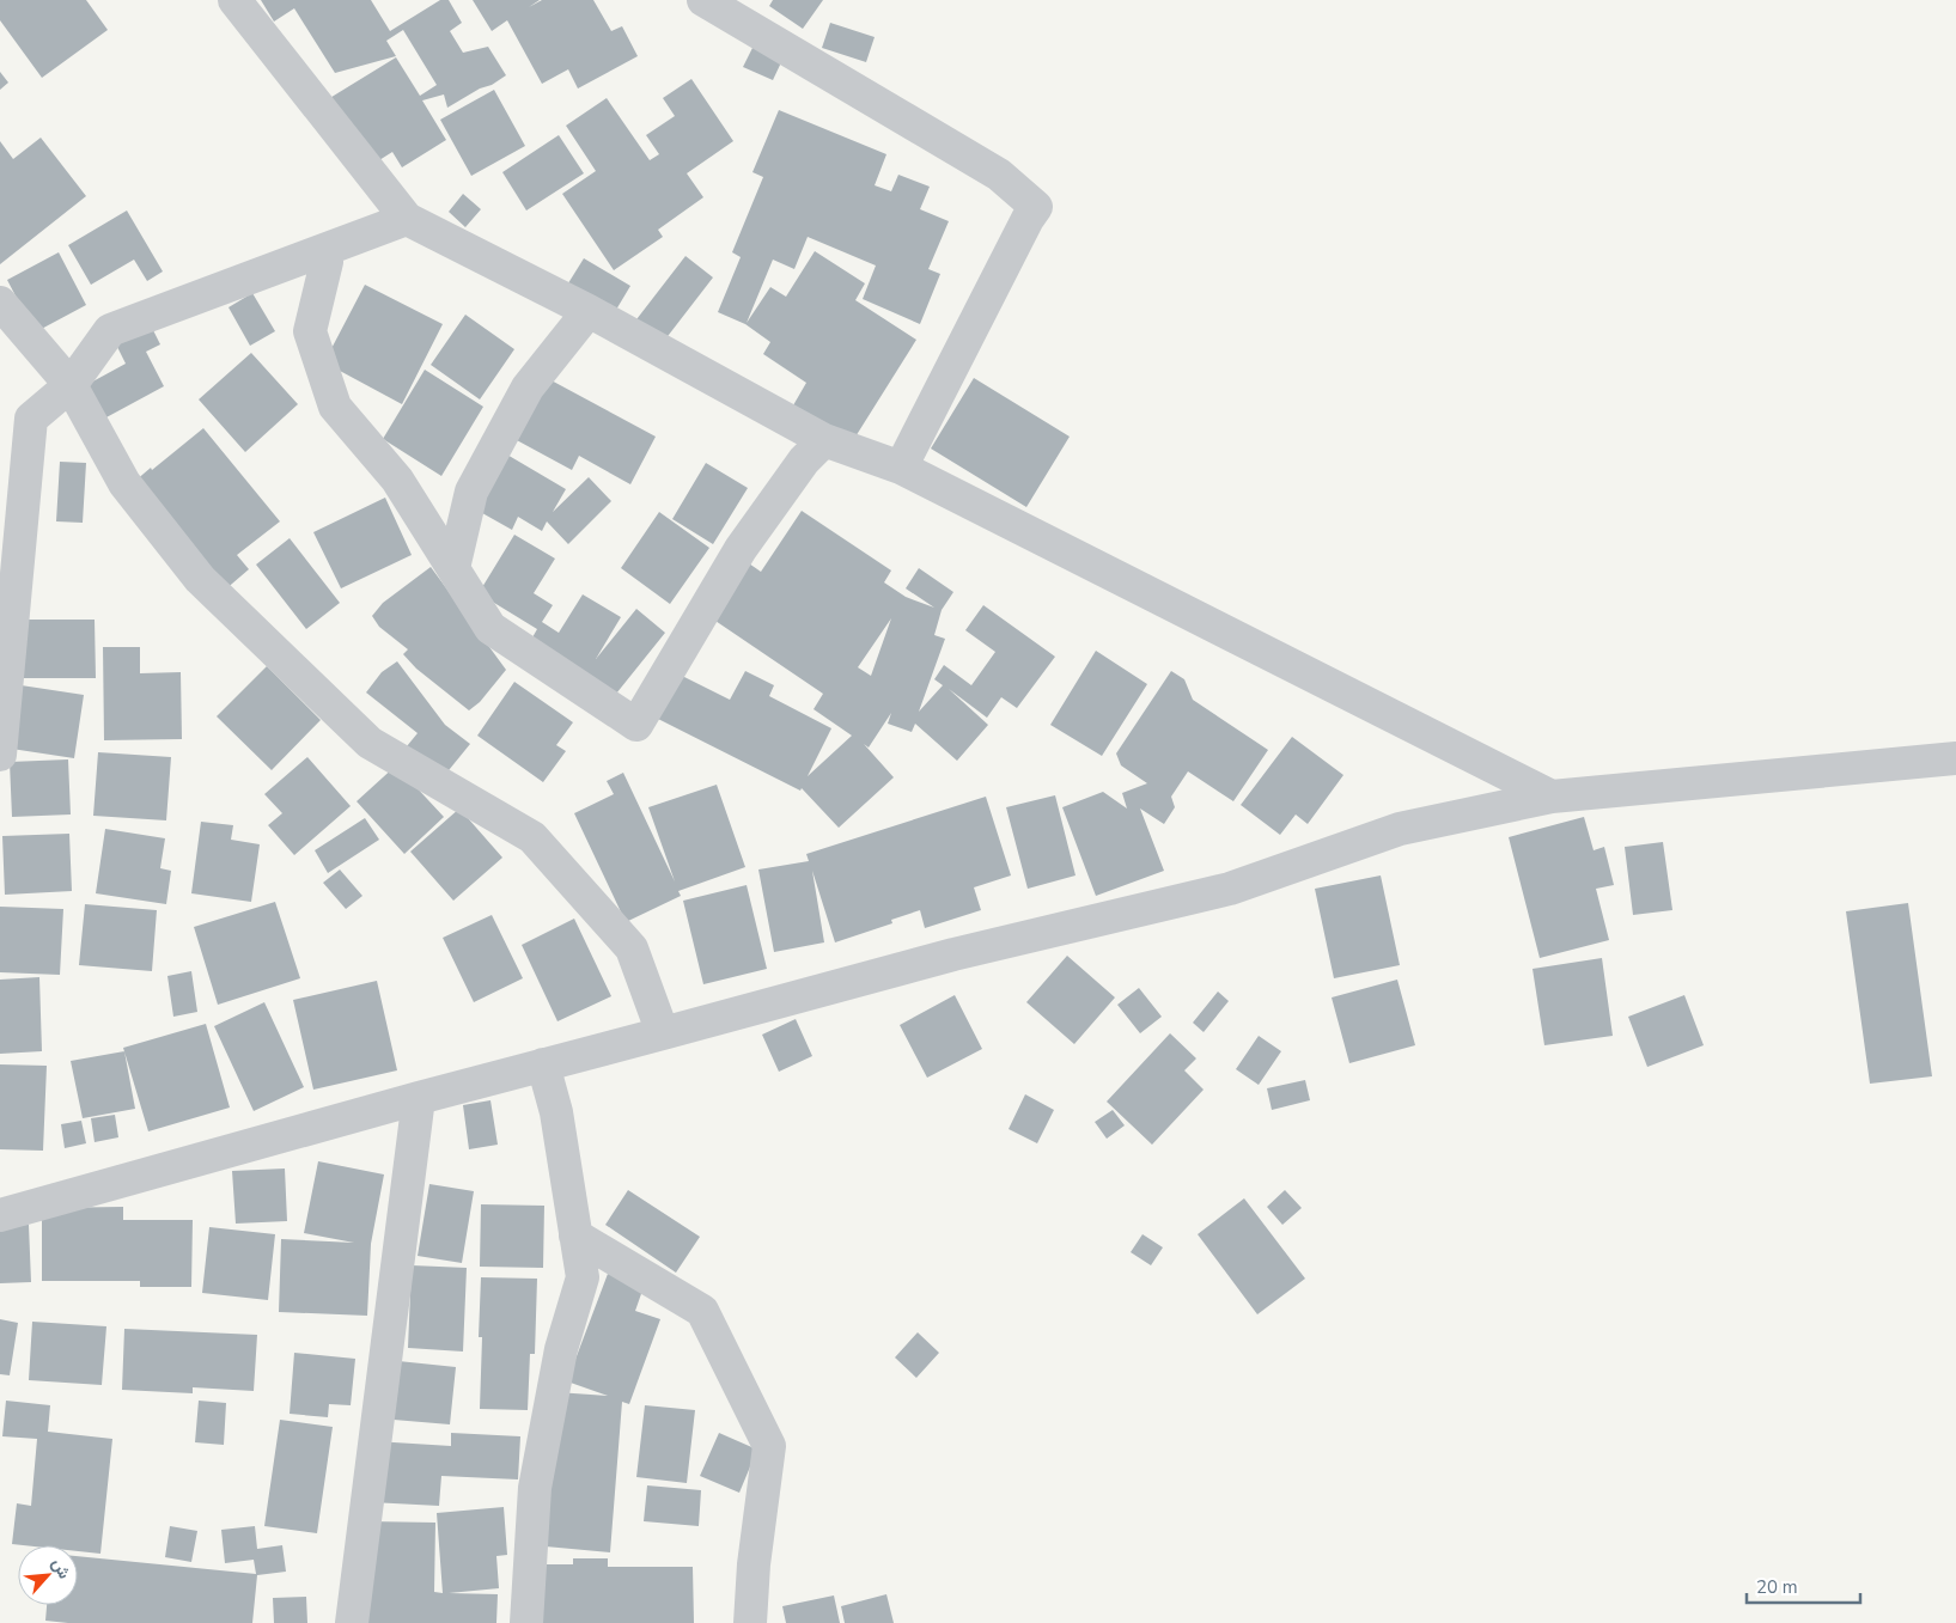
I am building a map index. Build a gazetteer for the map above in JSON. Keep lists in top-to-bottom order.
{
  "scale_bar": "20 m",
  "north": "top right"
}
